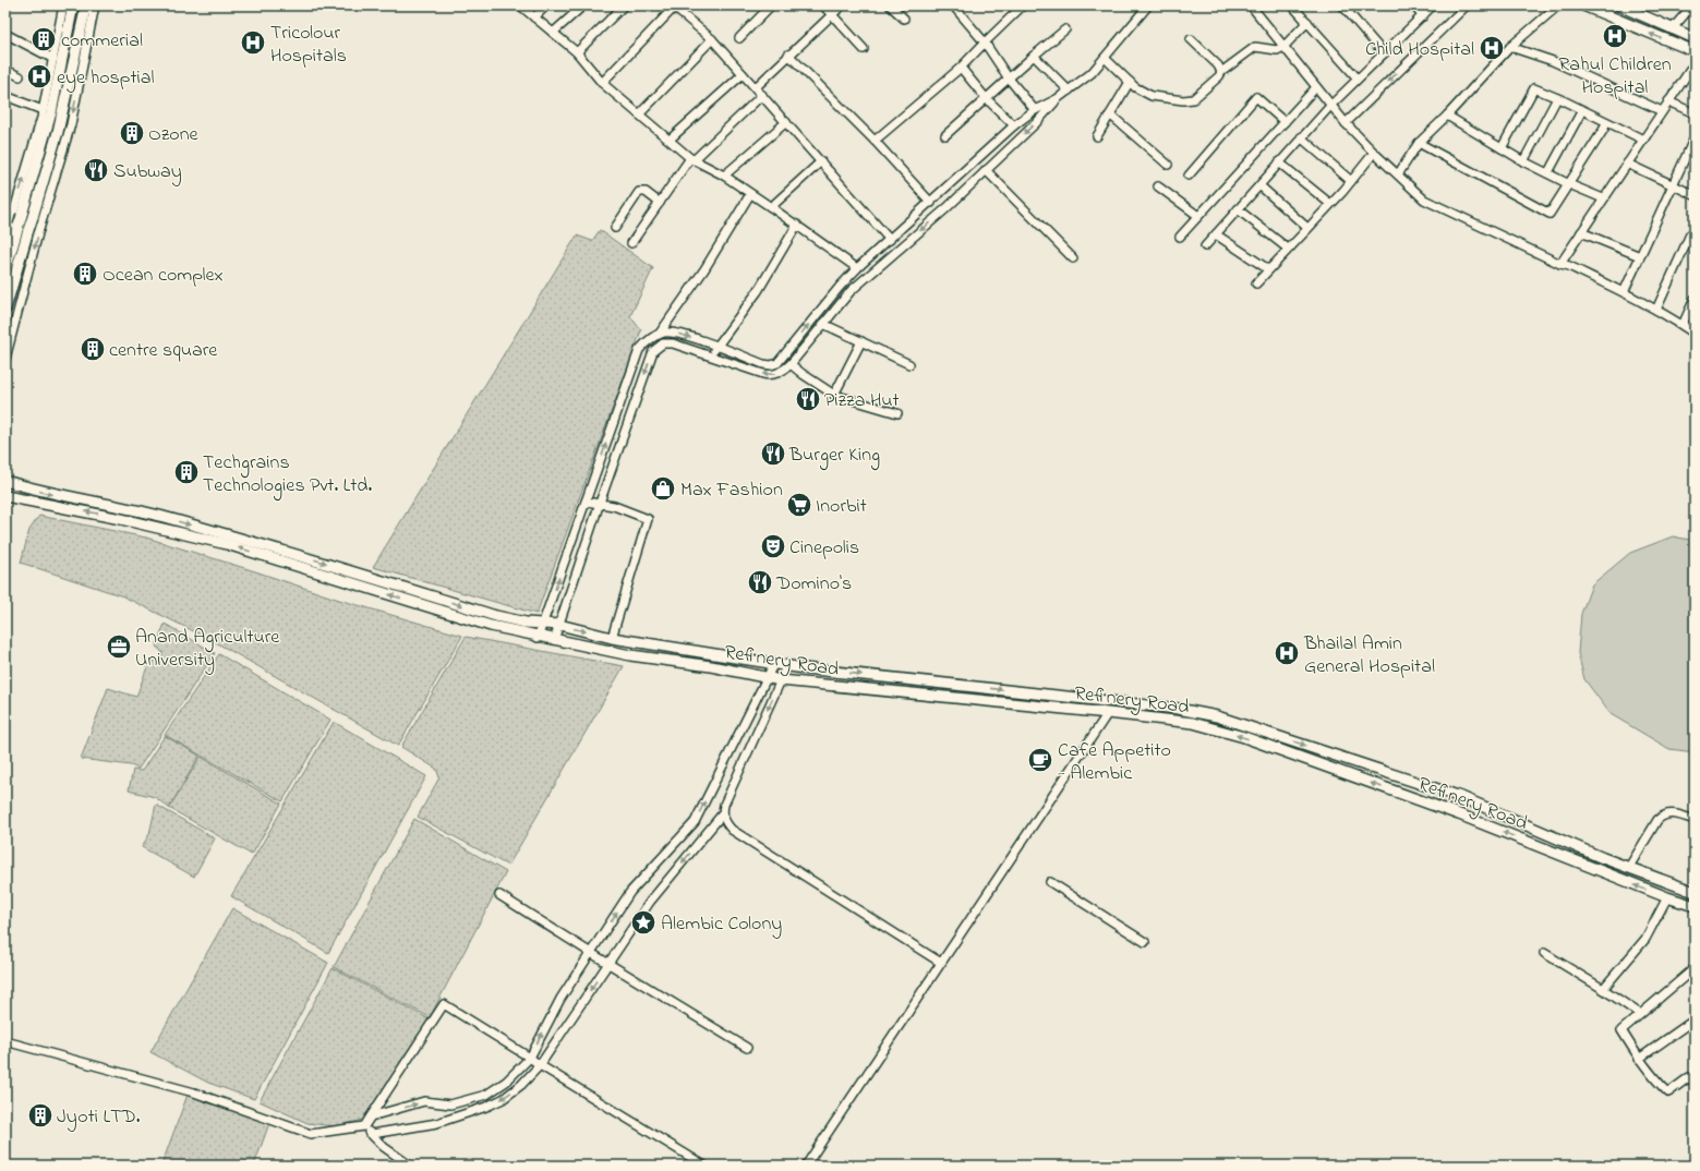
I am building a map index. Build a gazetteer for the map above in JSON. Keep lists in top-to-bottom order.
{
  "streets": {
    "main road": ["Refinery Road"]
  },
  "places": {
    "hospital": [
      "Rahul Children Hospital",
      "Tricolour Hospitals",
      "Child Hospital",
      "eye hosptial",
      "Bhailal Amin General Hospital"
    ],
    "building": [
      "commerial",
      "Ozone",
      "Ocean complex",
      "centre square",
      "Techgrains Technologies Pvt. Ltd.",
      "Jyoti LTD."
    ],
    "restaurant": [
      "Subway",
      "Pizza Hut",
      "Burger King",
      "Domino's"
    ],
    "shop": ["Max Fashion"],
    "supermarket": ["Inorbit"],
    "theatre": ["Cinepolis"],
    "office": ["Anand Agriculture University"],
    "cafe": ["Cafe Appetito - Alembic"],
    "place": ["Alembic Colony"]
  }
}
